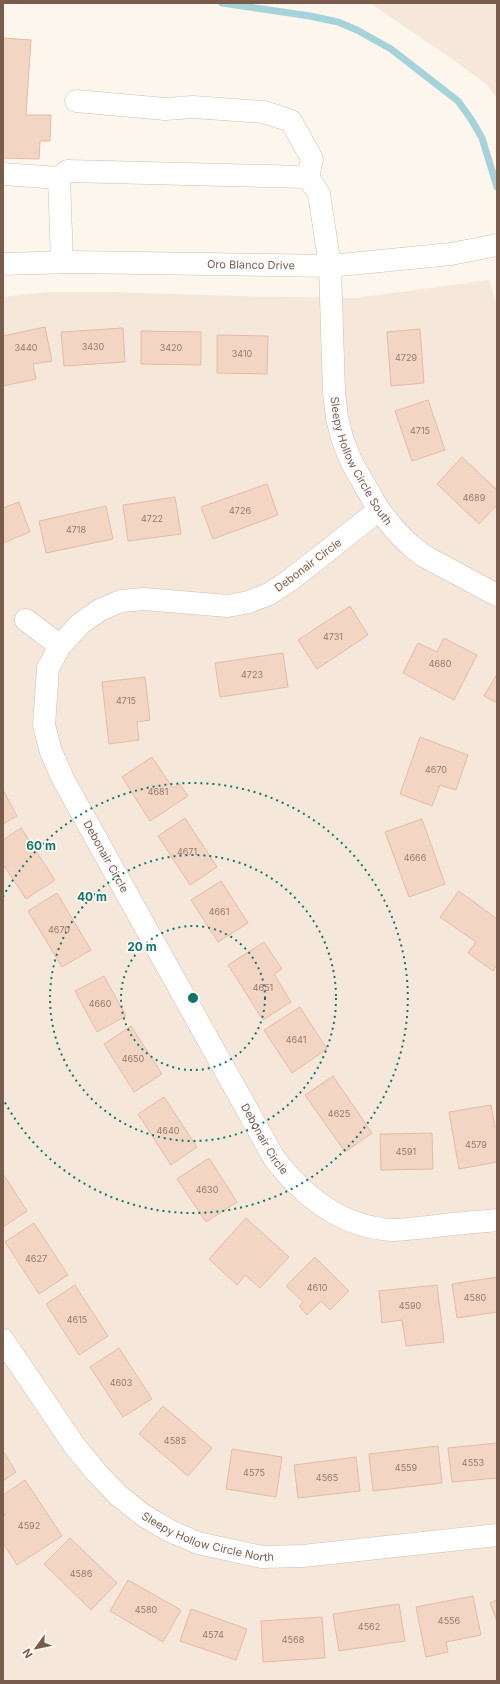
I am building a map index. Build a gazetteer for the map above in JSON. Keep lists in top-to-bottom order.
{
  "streets": {
    "street": [
      "Oro Blanco Drive",
      "Sleepy Hollow Circle South",
      "Debonair Circle",
      "Sleepy Hollow Circle North"
    ]
  },
  "crossings": [
    ["Oro Blanco Drive", "Sleepy Hollow Circle South"],
    ["Sleepy Hollow Circle South", "Debonair Circle"]
  ],
  "house_numbers": [
    "3430",
    "3440",
    "3420",
    "3410",
    "4729",
    "4715",
    "4689",
    "4726",
    "4722",
    "4718",
    "4731",
    "4680",
    "4723",
    "4715",
    "4670",
    "4681",
    "4671",
    "4666",
    "4661",
    "4670",
    "4651",
    "4660",
    "4641",
    "4650",
    "4625",
    "4640",
    "4579",
    "4591",
    "4630",
    "4627",
    "4610",
    "4580",
    "4590",
    "4615",
    "4603",
    "4585",
    "4553",
    "4559",
    "4575",
    "4565",
    "4592",
    "4586",
    "4580",
    "4556",
    "4562",
    "4574",
    "4568"
  ],
  "north": "bottom left",
  "rings": ["60 m", "40 m", "20 m"]
}
